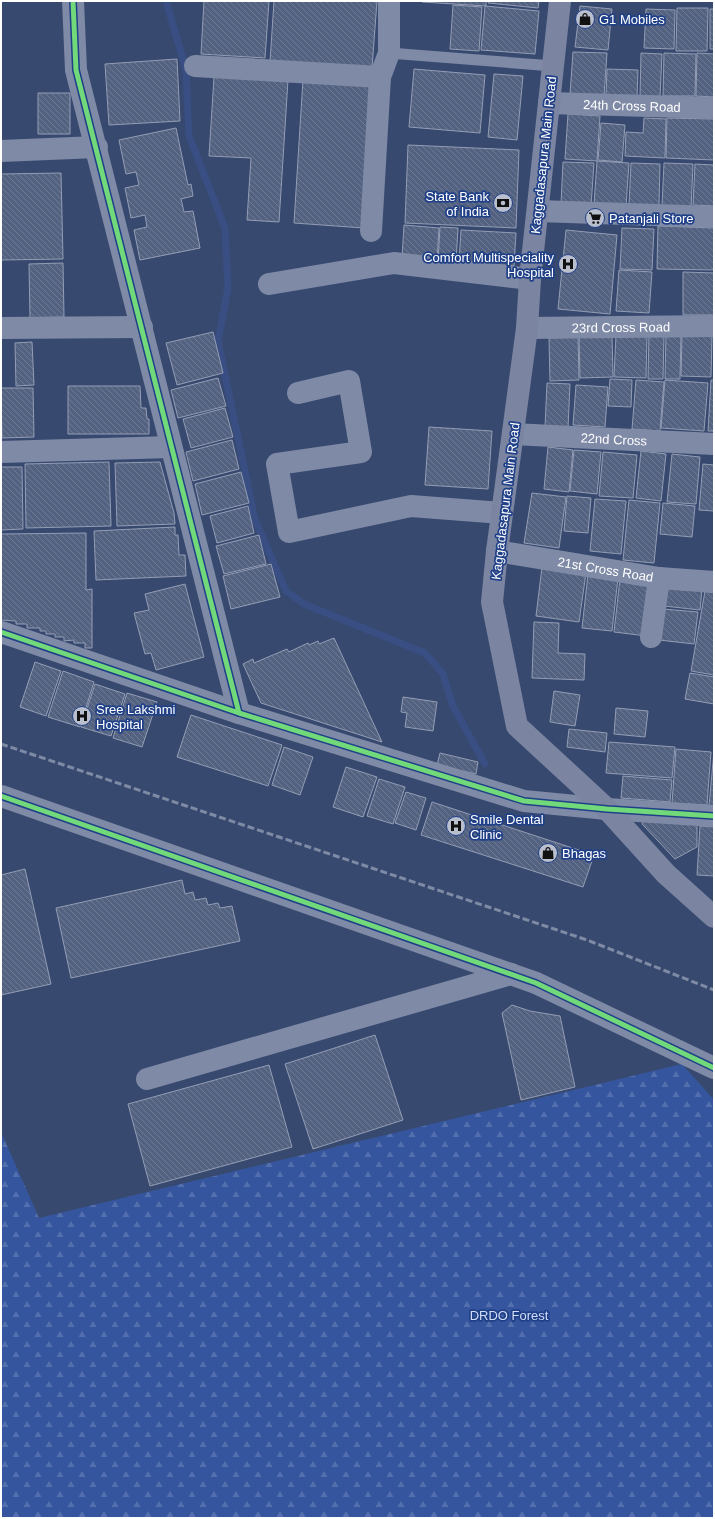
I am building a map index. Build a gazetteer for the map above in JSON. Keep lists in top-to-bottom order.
{
  "streets": {
    "main road": ["Kaggadasapura Main Road"],
    "street": [
      "24th Cross Road",
      "23rd Cross Road",
      "22nd Cross",
      "21st Cross Road"
    ]
  },
  "crossings": [
    ["24th Cross Road", "Kaggadasapura Main Road"],
    ["Kaggadasapura Main Road", "23rd Cross Road"],
    ["Kaggadasapura Main Road", "22nd Cross"],
    ["Kaggadasapura Main Road", "21st Cross Road"]
  ],
  "parks": ["DRDO Forest"],
  "places": {
    "shop": ["G1 Mobiles", "Bhagas"],
    "bank": ["State Bank of India"],
    "supermarket": ["Patanjali Store"],
    "hospital": ["Comfort Multispeciality Hospital", "Sree Lakshmi Hospital", "Smile Dental Clinic"]
  }
}
